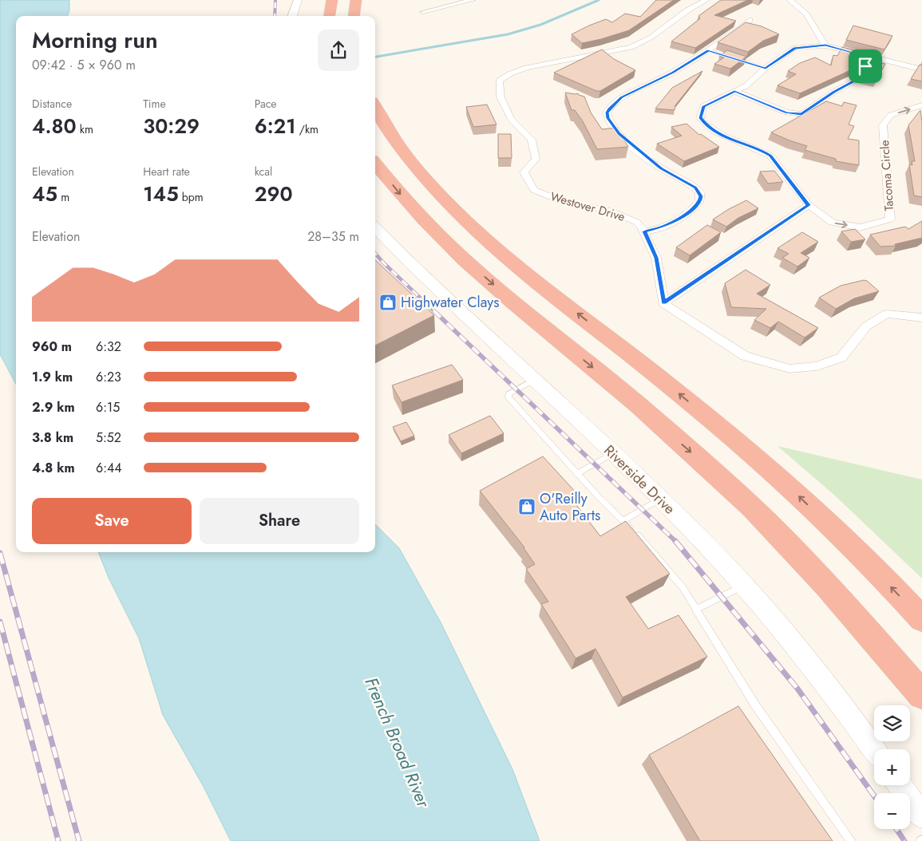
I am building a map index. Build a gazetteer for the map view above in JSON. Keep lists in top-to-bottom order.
{
  "streets": {
    "main road": ["Riverside Drive"],
    "street": ["Tacoma Circle", "Westover Drive"]
  },
  "water": ["French Broad River"],
  "places": {
    "shop": ["Highwater Clays", "O'Reilly Auto Parts"]
  },
  "page": {
    "heading": ["Morning run", "09:42 · 5 × 960 m"],
    "stats": [
      ["Distance", "4.80 km"],
      ["Time", "30:29"],
      ["Pace", "6:21 /km"],
      ["Elevation", "45 m"],
      ["Heart rate", "145 bpm"],
      ["kcal", "290"]
    ],
    "chart": ["Elevation", "28–35 m"],
    "list": [
      {
        "name": "960 m",
        "note": "6:32"
      },
      {
        "name": "1.9 km",
        "note": "6:23"
      },
      {
        "name": "2.9 km",
        "note": "6:15"
      },
      {
        "name": "3.8 km",
        "note": "5:52"
      },
      {
        "name": "4.8 km",
        "note": "6:44"
      }
    ],
    "buttons": ["Save", "Share"],
    "map_buttons": ["+", "−"]
  }
}
